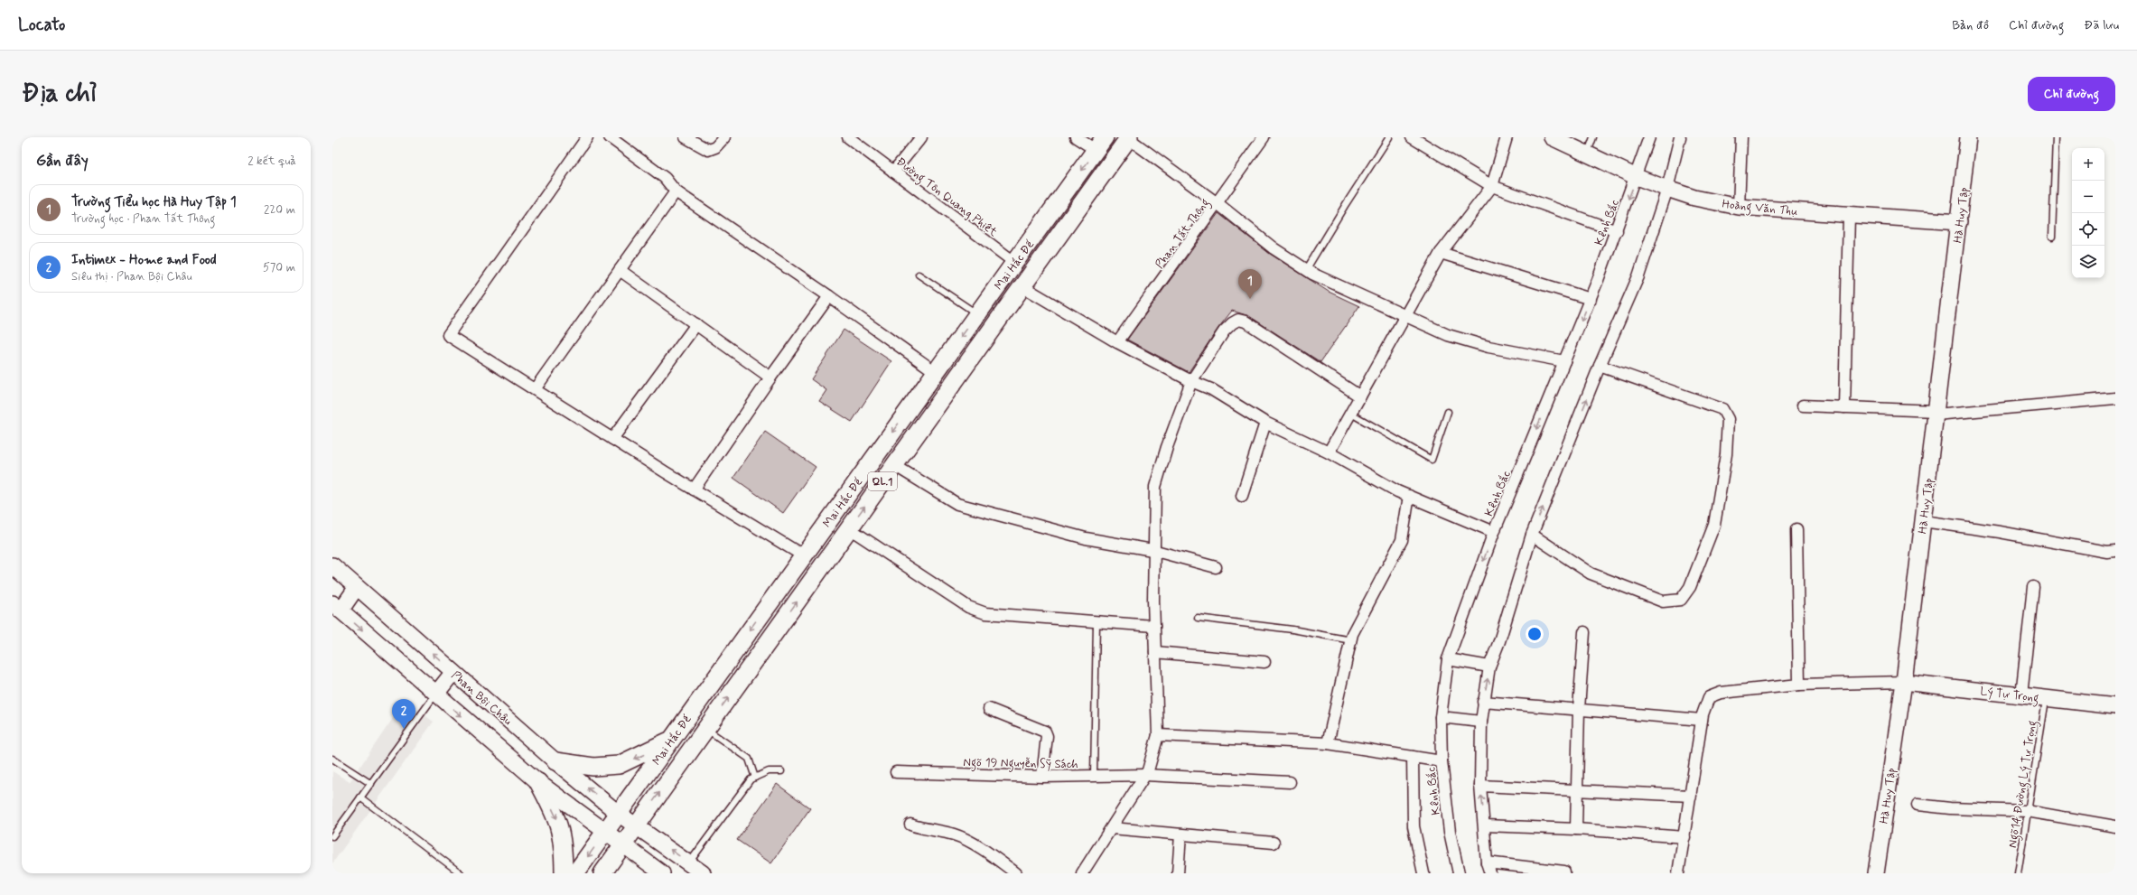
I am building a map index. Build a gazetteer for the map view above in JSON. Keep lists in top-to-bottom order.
{
  "streets": {
    "main road": [
      "Hoàng Văn Thụ",
      "Hà Huy Tập",
      "Mai Hắc Đế",
      "QL.1",
      "Lý Tự Trọng",
      "Phan Bội Châu"
    ],
    "street": [
      "Đường Tôn Quang Phiệt",
      "Kênh Bắc",
      "Phan Tất Thông",
      "Ngõ 19 Nguyễn Sỹ Sách"
    ],
    "lane": ["Ngõ14 Đường Lý Tự Trọng"]
  },
  "crossings": [
    ["Đường Tôn Quang Phiệt", "Mai Hắc Đế"],
    ["Hoàng Văn Thụ", "Hà Huy Tập"],
    ["Hoàng Văn Thụ", "Kênh Bắc"],
    ["Hà Huy Tập", "Lý Tự Trọng"],
    ["Mai Hắc Đế", "QL.1"],
    ["Mai Hắc Đế", "Phan Bội Châu"],
    ["QL.1", "Phan Bội Châu"],
    ["Lý Tự Trọng", "Ngõ14 Đường Lý Tự Trọng"]
  ],
  "page": {
    "header": "Locato",
    "nav": ["Bản đồ", "Chỉ đường", "Đã lưu"],
    "buttons": "Chỉ đường",
    "title": "Địa chỉ",
    "heading": ["Gần đây", "2 kết quả"],
    "map_buttons": ["+", "−"],
    "list": [
      {
        "mark": "1",
        "name": "Trường Tiểu học Hà Huy Tập 1",
        "note": "Trường học · Phan Tất Thông",
        "value": "220 m"
      },
      {
        "mark": "2",
        "name": "Intimex - Home and Food",
        "note": "Siêu thị · Phan Bội Châu",
        "value": "570 m"
      }
    ],
    "pins": ["1", "2"]
  }
}
